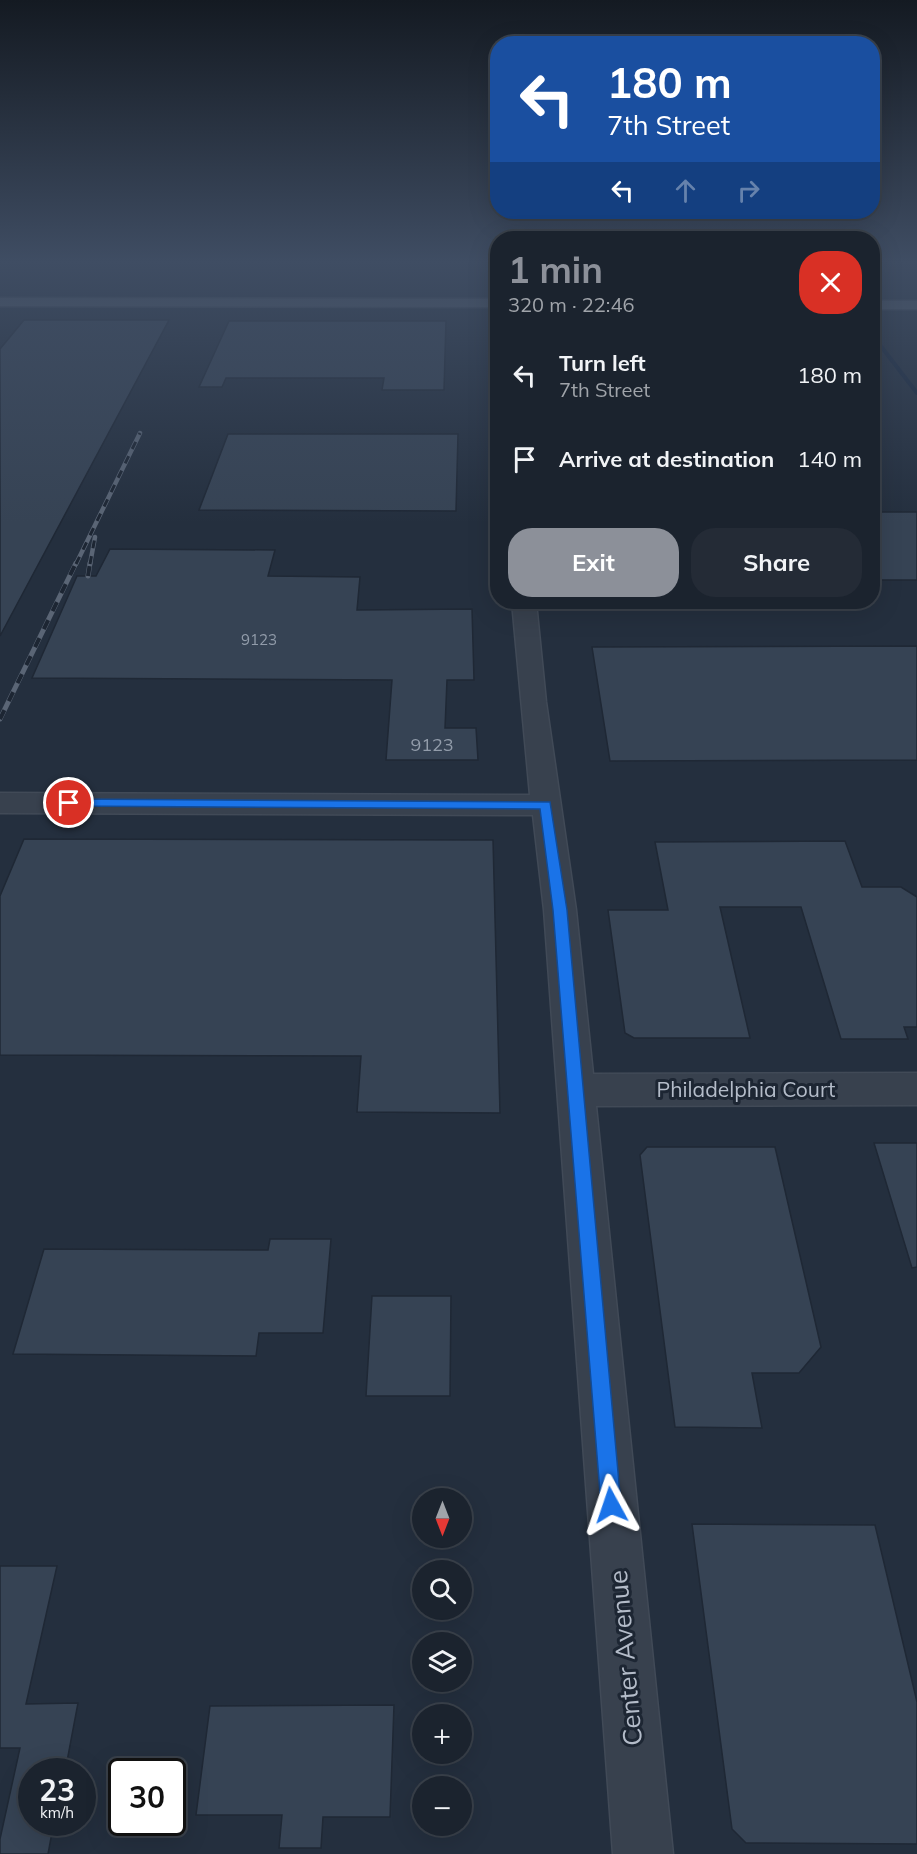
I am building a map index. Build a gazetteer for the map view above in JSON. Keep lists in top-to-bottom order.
{
  "streets": {
    "street": ["Philadelphia Court", "Center Avenue"]
  },
  "crossings": [
    ["Philadelphia Court", "Center Avenue"]
  ],
  "house_numbers": ["9123", "9123"],
  "north": "bottom",
  "page": {
    "turn": ["180 m", "7th Street"],
    "heading": ["1 min", "320 m · 22:46"],
    "list": [
      {
        "name": "Turn left",
        "note": "7th Street",
        "value": "180 m"
      },
      {
        "name": "Arrive at destination",
        "value": "140 m"
      }
    ],
    "buttons": ["Exit", "Share"],
    "map_buttons": ["+", "−"],
    "speed": "23 km/h",
    "limit": "30"
  }
}
